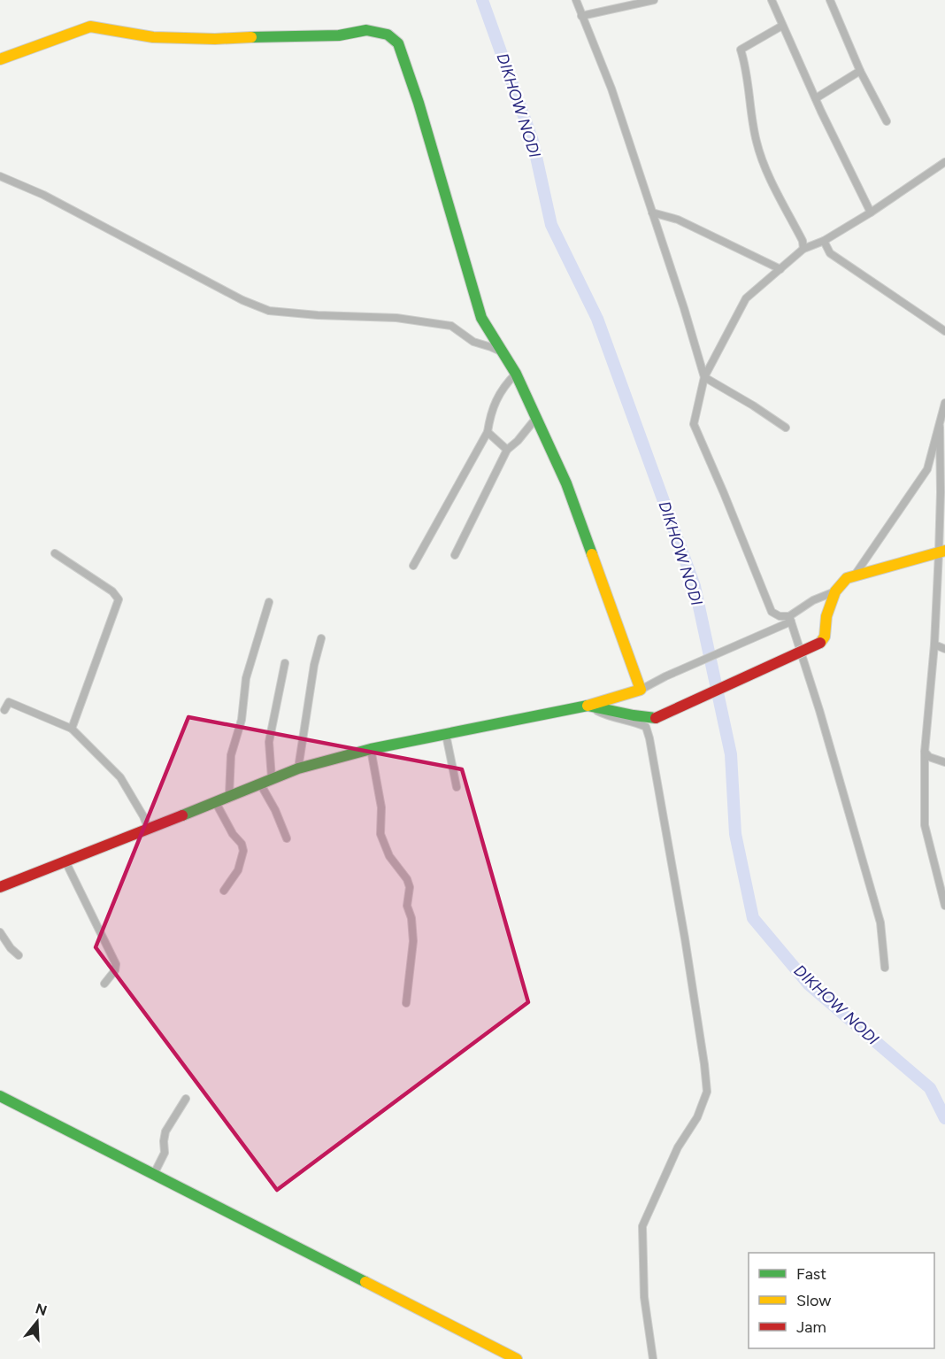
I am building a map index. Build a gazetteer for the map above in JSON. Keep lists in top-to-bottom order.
{
  "water": ["DIKHOW NODI"],
  "legend": ["Fast", "Slow", "Jam"],
  "north": "top"
}
